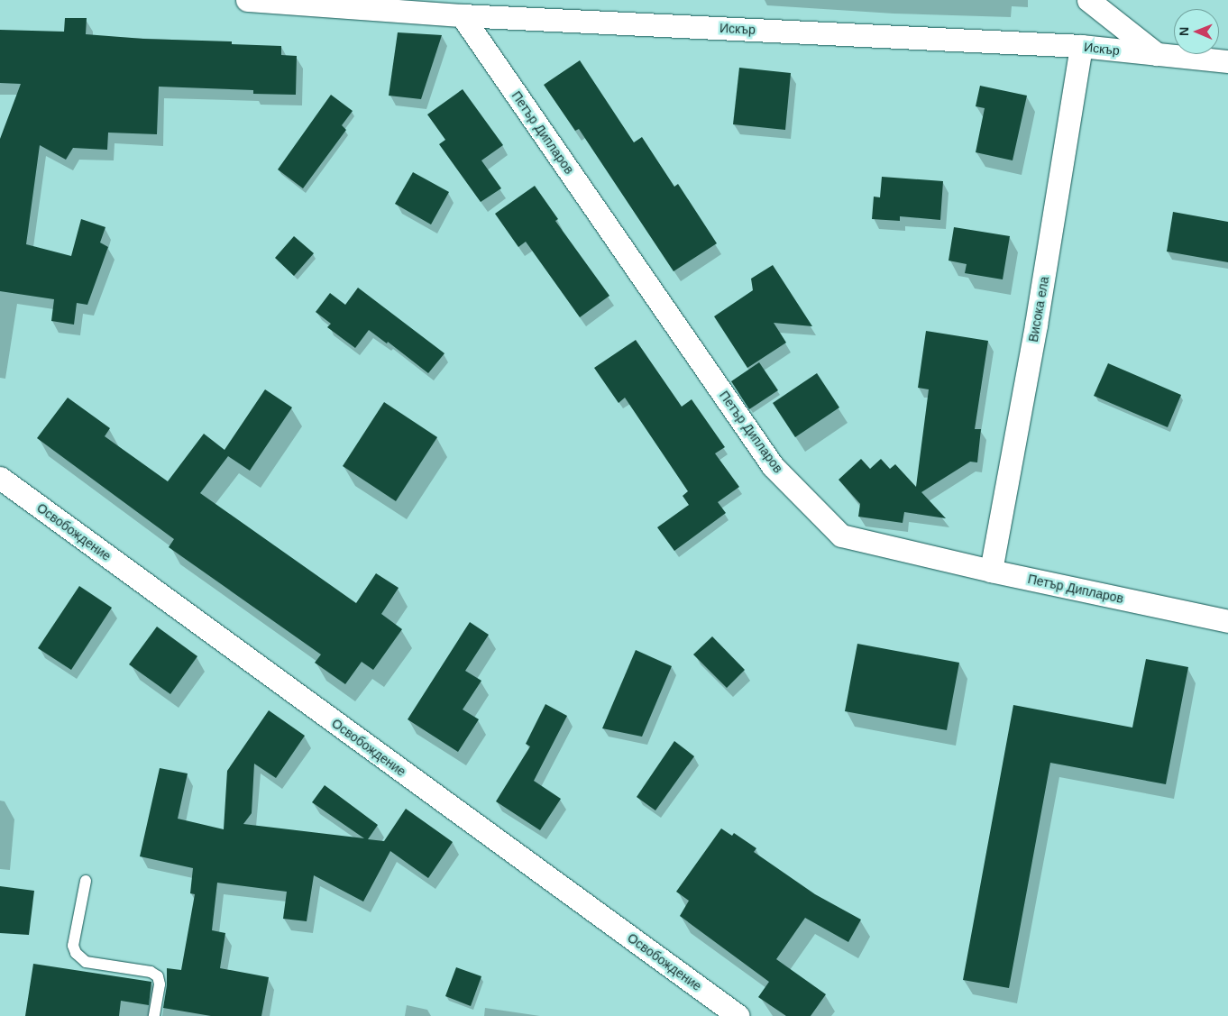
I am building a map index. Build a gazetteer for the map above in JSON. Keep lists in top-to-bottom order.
{
  "streets": {
    "street": [
      "Искър",
      "Петър Дипларов",
      "Висока ела",
      "Освобождение"
    ]
  },
  "crossings": [
    ["Искър", "Петър Дипларов"],
    ["Искър", "Висока ела"],
    ["Петър Дипларов", "Висока ела"]
  ],
  "north": "left"
}
